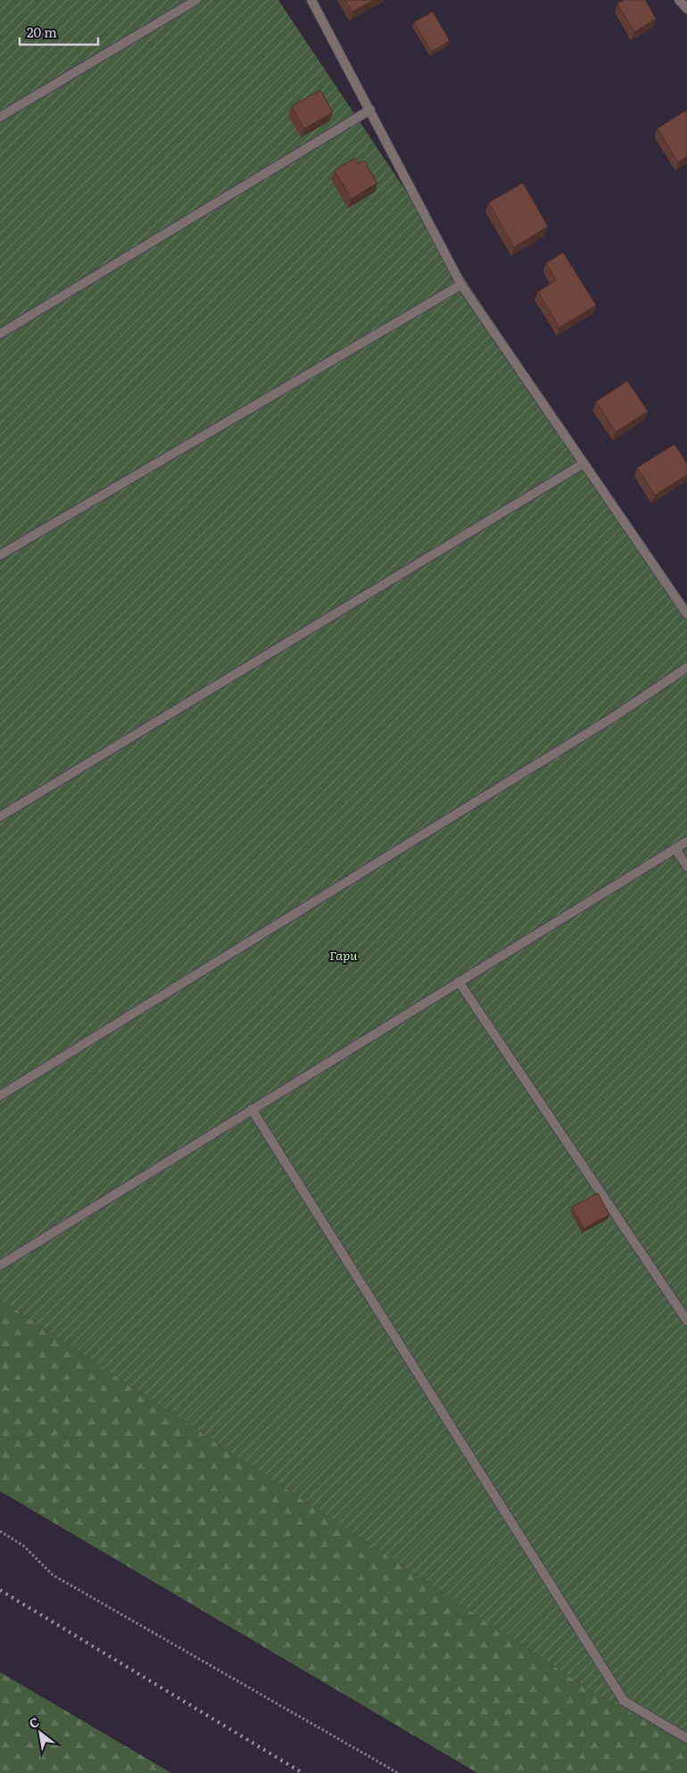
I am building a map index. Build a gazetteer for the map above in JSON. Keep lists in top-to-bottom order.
{
  "parks": ["Гари"],
  "scale_bar": "20 m",
  "north": "top left"
}
